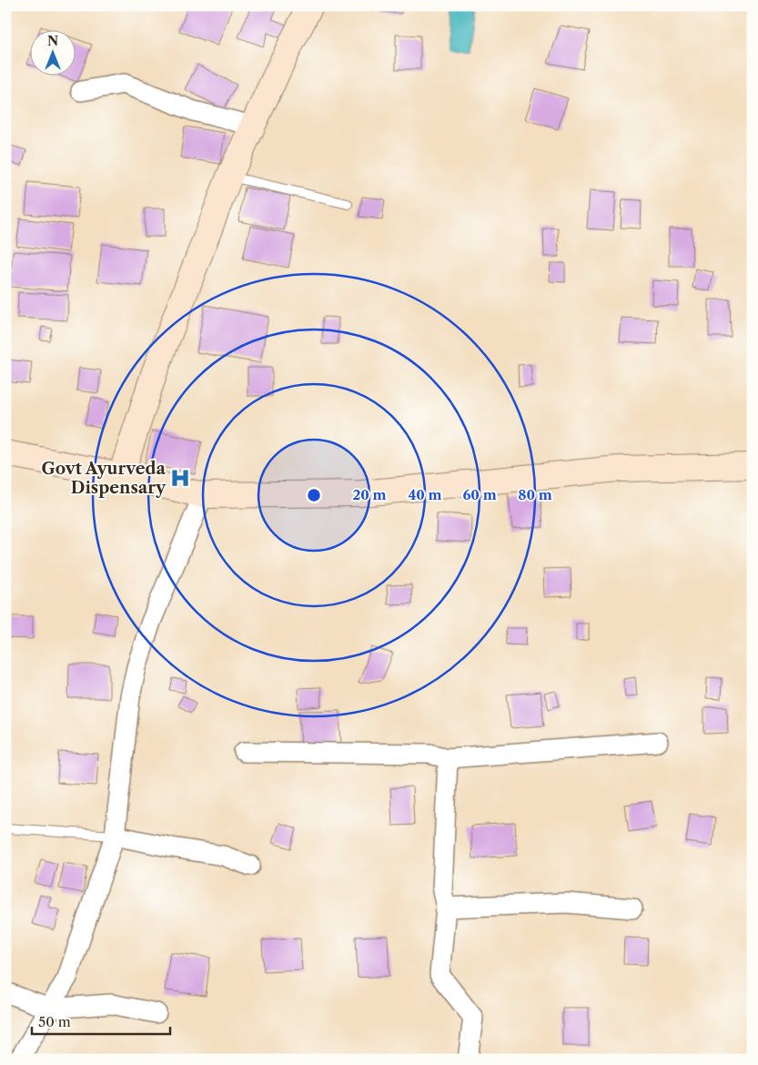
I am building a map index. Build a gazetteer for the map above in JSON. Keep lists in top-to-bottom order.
{
  "places": {
    "hospital": ["Govt Ayurveda Dispensary"]
  },
  "scale_bar": "50 m",
  "north": "top",
  "rings": [
    "20 m",
    "40 m",
    "60 m",
    "80 m"
  ]
}
